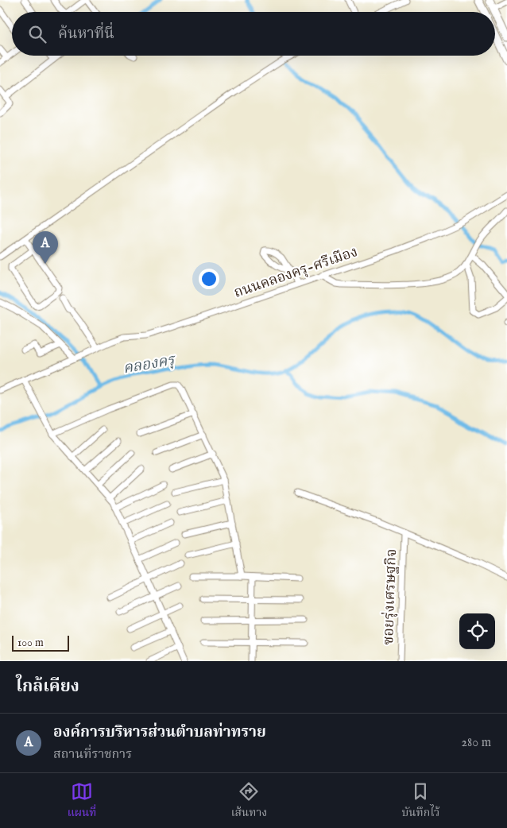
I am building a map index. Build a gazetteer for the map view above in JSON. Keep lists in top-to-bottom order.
{
  "streets": {
    "street": ["ถนนคลองครุ-ศรีเมือง", "ซอยรุ่งเศรษฐกิจ"]
  },
  "water": ["คลองครุ"],
  "scale_bar": "100 m",
  "page": {
    "search": "ค้นหาที่นี่",
    "pins": "A",
    "scale": "100 m",
    "heading": "ใกล้เคียง",
    "list": [
      {
        "mark": "A",
        "name": "องค์การบริหารส่วนตำบลท่าทราย",
        "note": "สถานที่ราชการ",
        "value": "280 m"
      }
    ],
    "nav": ["แผนที่", "เส้นทาง", "บันทึกไว้"]
  }
}
